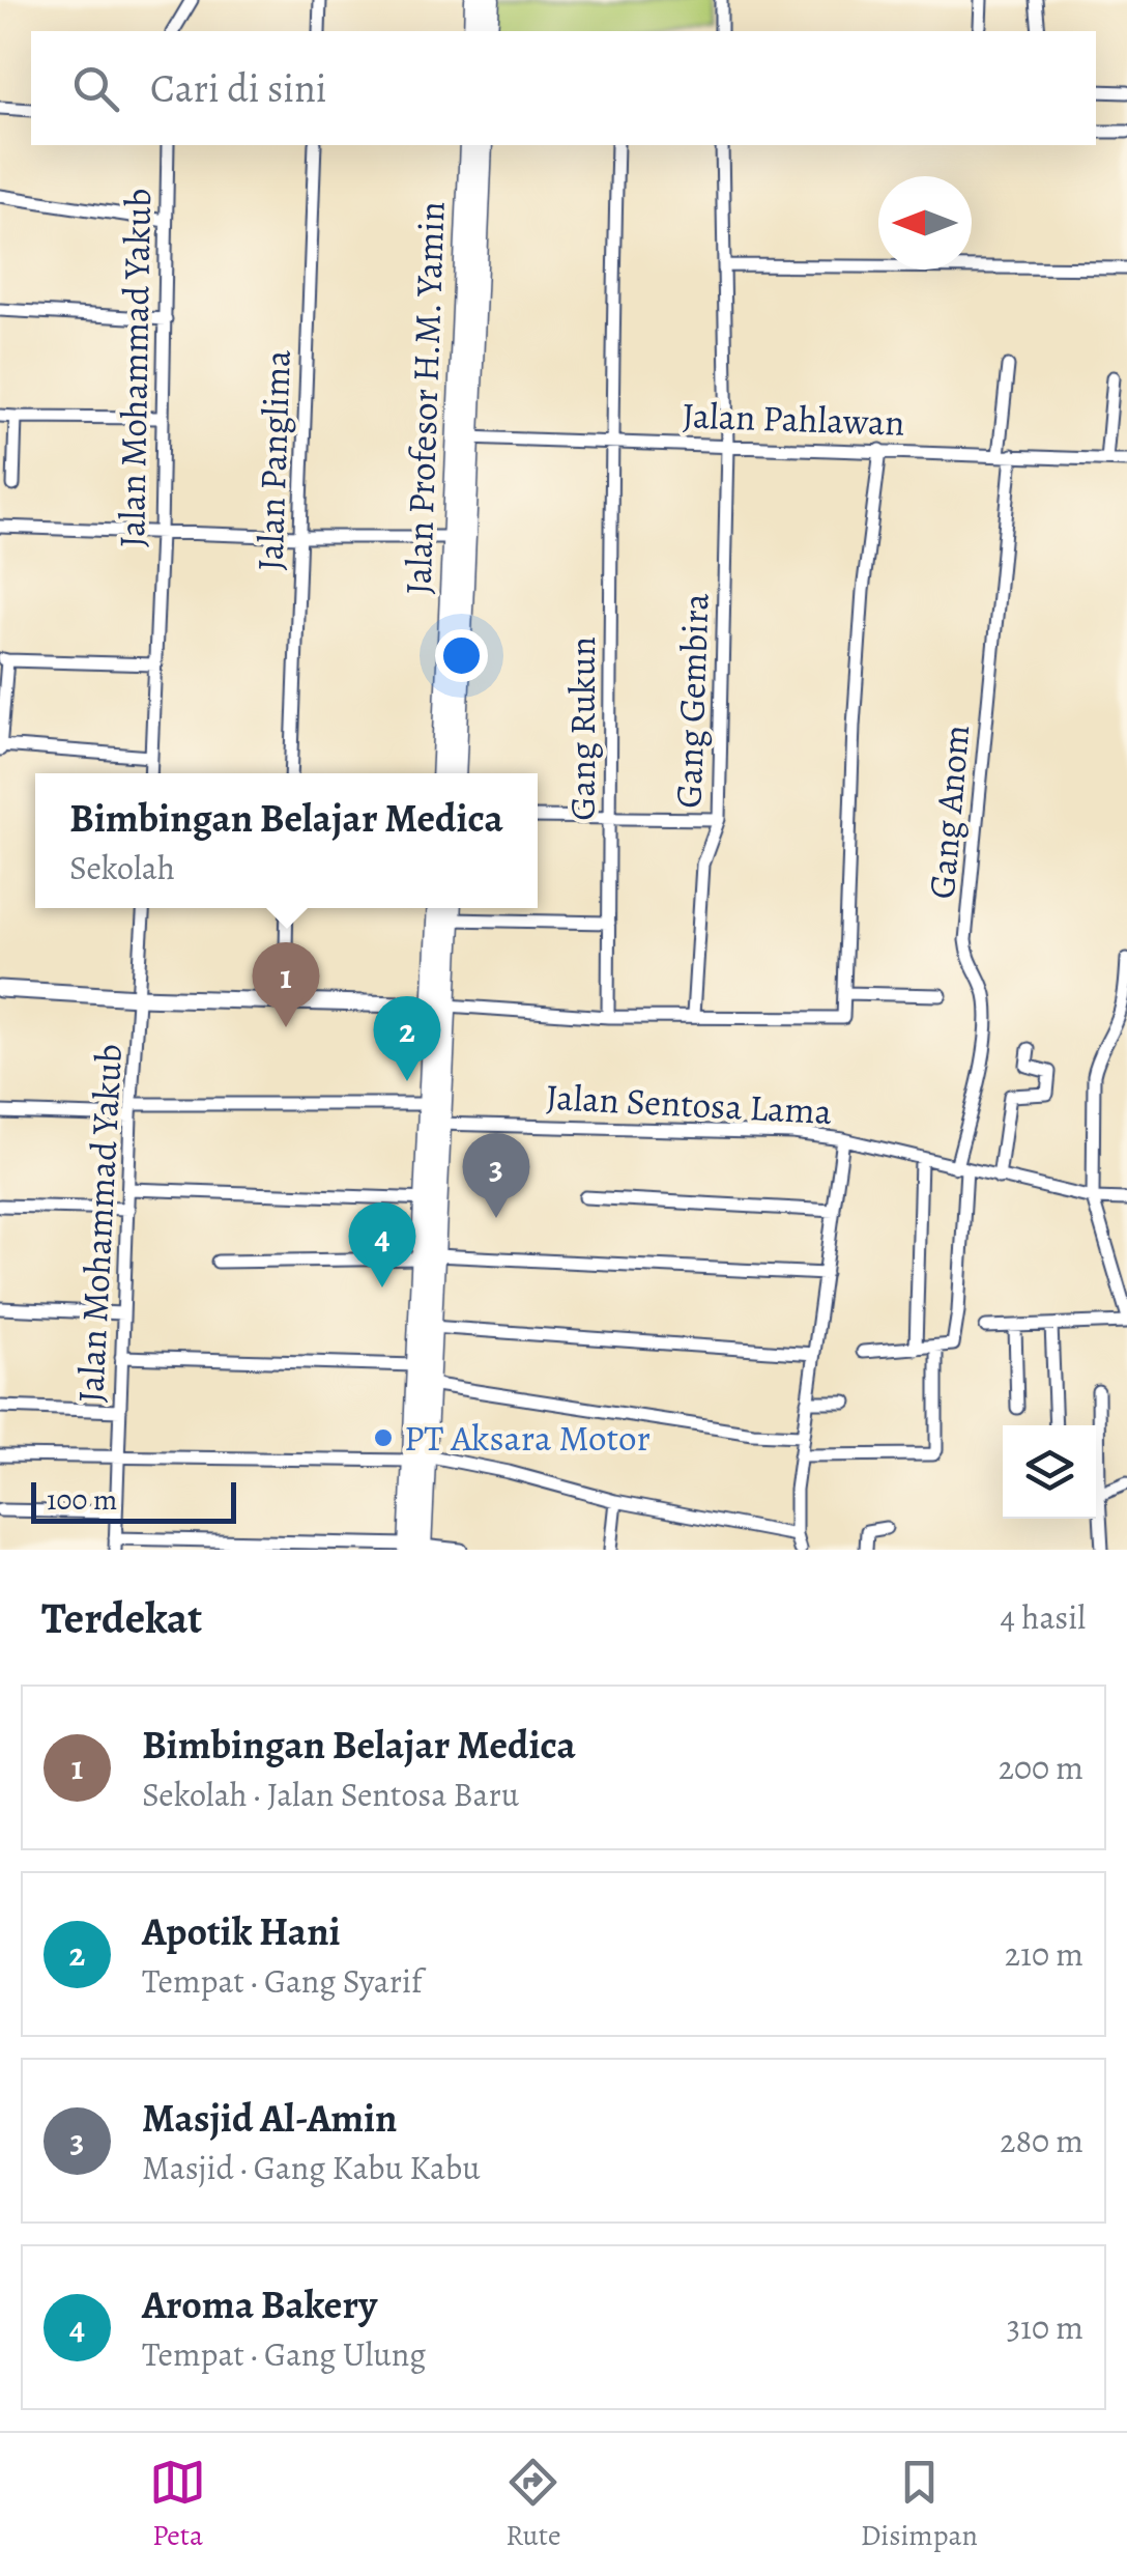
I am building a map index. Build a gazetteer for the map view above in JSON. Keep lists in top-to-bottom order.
{
  "streets": {
    "main road": ["Jalan Profesor H.M. Yamin"],
    "street": [
      "Jalan Mohammad Yakub",
      "Jalan Pahlawan",
      "Jalan Panglima",
      "Gang Gembira",
      "Gang Rukun",
      "Gang Anom",
      "Jalan Sentosa Lama"
    ]
  },
  "crossings": [
    ["Jalan Mohammad Yakub", "Jalan Sentosa Lama"],
    ["Jalan Profesor H.M. Yamin", "Jalan Pahlawan"],
    ["Jalan Pahlawan", "Gang Gembira"],
    ["Jalan Pahlawan", "Gang Rukun"],
    ["Jalan Pahlawan", "Gang Anom"],
    ["Gang Anom", "Jalan Sentosa Lama"]
  ],
  "places": ["PT Aksara Motor"],
  "scale_bar": "100 m",
  "north": "left",
  "page": {
    "search": "Cari di sini",
    "popup": ["Bimbingan Belajar Medica", "Sekolah"],
    "pins": [
      "1",
      "2",
      "3",
      "4"
    ],
    "scale": "100 m",
    "heading": ["Terdekat", "4 hasil"],
    "list": [
      {
        "mark": "1",
        "name": "Bimbingan Belajar Medica",
        "note": "Sekolah · Jalan Sentosa Baru",
        "value": "200 m"
      },
      {
        "mark": "2",
        "name": "Apotik Hani",
        "note": "Tempat · Gang Syarif",
        "value": "210 m"
      },
      {
        "mark": "3",
        "name": "Masjid Al-Amin",
        "note": "Masjid · Gang Kabu Kabu",
        "value": "280 m"
      },
      {
        "mark": "4",
        "name": "Aroma Bakery",
        "note": "Tempat · Gang Ulung",
        "value": "310 m"
      }
    ],
    "nav": ["Peta", "Rute", "Disimpan"]
  }
}
